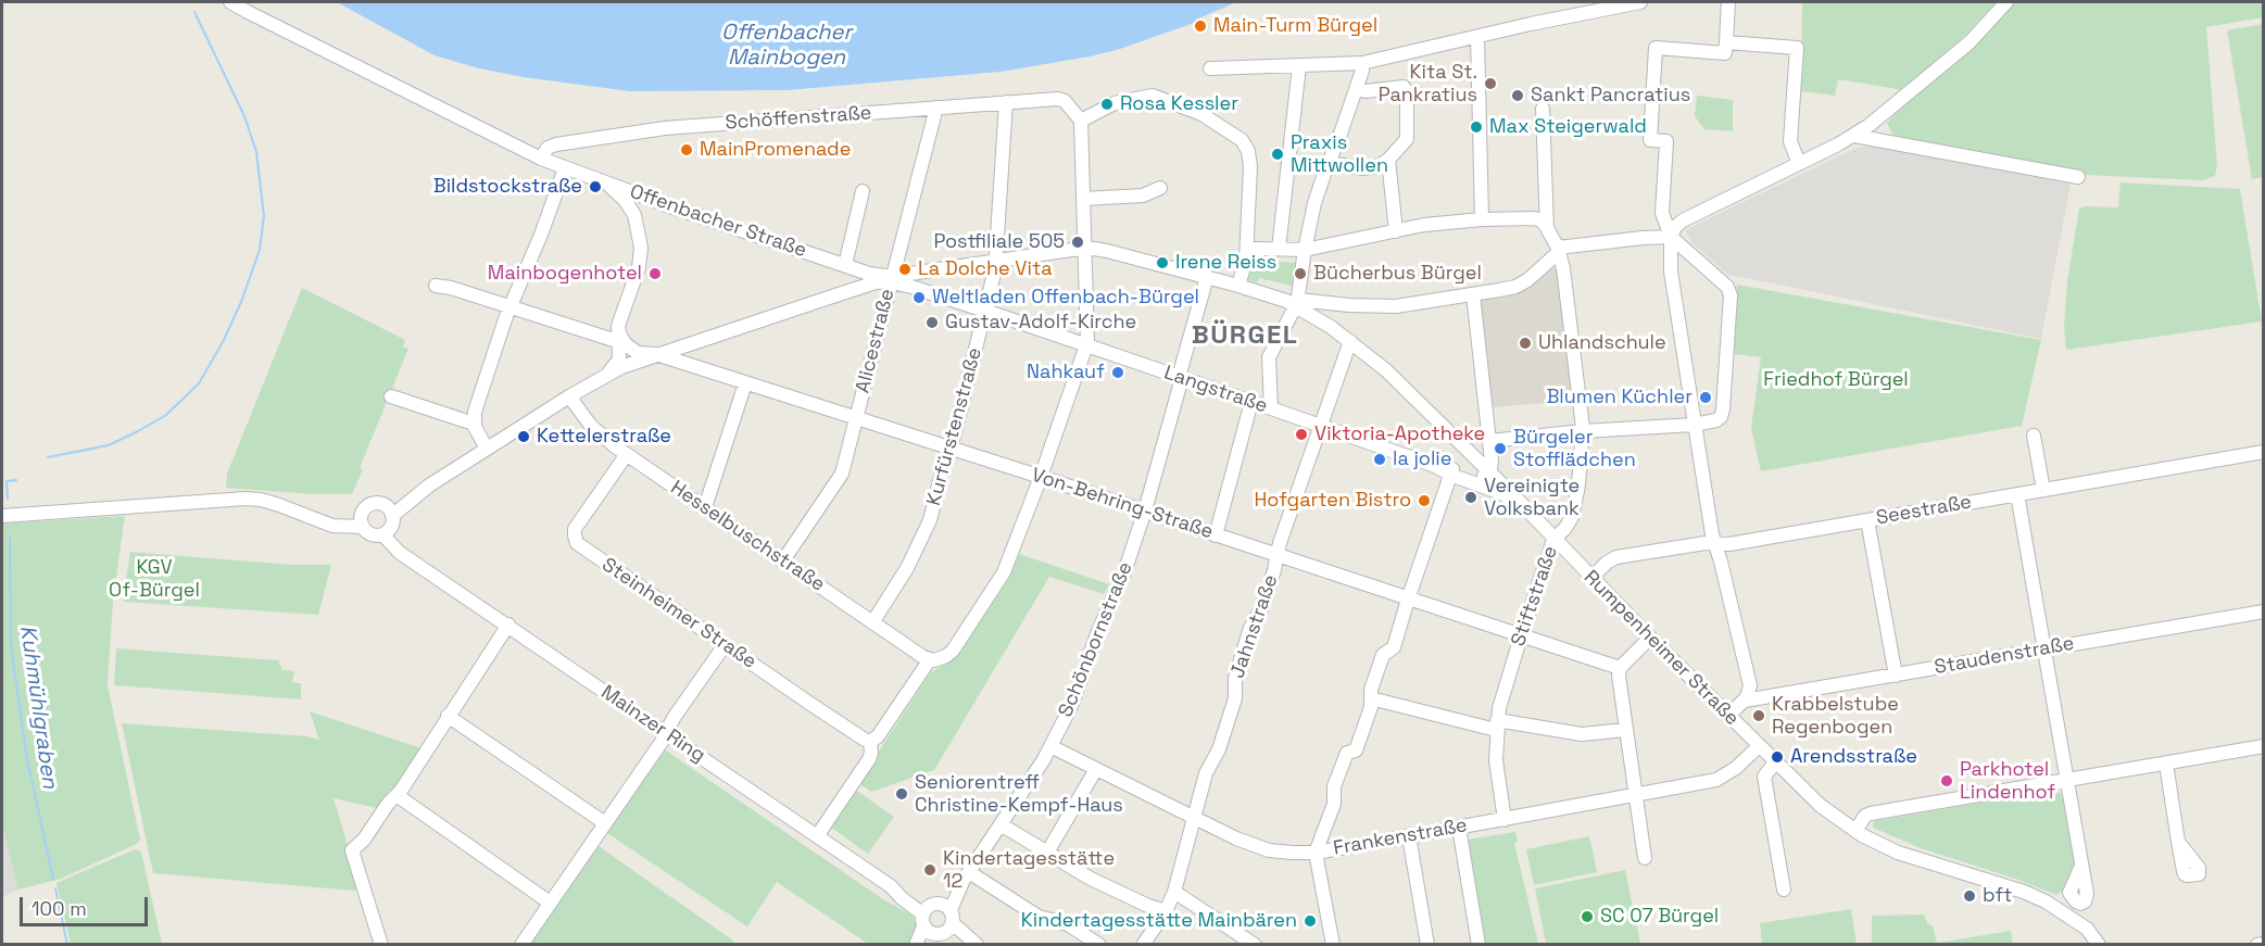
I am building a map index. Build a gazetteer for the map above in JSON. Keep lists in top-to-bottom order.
{
  "streets": {
    "street": [
      "Schöffenstraße",
      "Offenbacher Straße",
      "Alicestraße",
      "Langstraße",
      "Kurfürstenstraße",
      "Von-Behring-Straße",
      "Seestraße",
      "Hesselbuschstraße",
      "Stiftstraße",
      "Steinheimer Straße",
      "Jahnstraße",
      "Schönbornstraße",
      "Rumpenheimer Straße",
      "Staudenstraße",
      "Mainzer Ring",
      "Frankenstraße"
    ]
  },
  "crossings": [
    ["Schöffenstraße", "Offenbacher Straße"],
    ["Schöffenstraße", "Alicestraße"],
    ["Schöffenstraße", "Kurfürstenstraße"],
    ["Offenbacher Straße", "Alicestraße"],
    ["Offenbacher Straße", "Langstraße"],
    ["Offenbacher Straße", "Kurfürstenstraße"],
    ["Offenbacher Straße", "Schönbornstraße"],
    ["Offenbacher Straße", "Rumpenheimer Straße"],
    ["Alicestraße", "Langstraße"],
    ["Alicestraße", "Von-Behring-Straße"],
    ["Alicestraße", "Hesselbuschstraße"],
    ["Langstraße", "Kurfürstenstraße"],
    ["Langstraße", "Jahnstraße"],
    ["Langstraße", "Schönbornstraße"],
    ["Langstraße", "Rumpenheimer Straße"],
    ["Kurfürstenstraße", "Von-Behring-Straße"],
    ["Kurfürstenstraße", "Hesselbuschstraße"],
    ["Von-Behring-Straße", "Stiftstraße"],
    ["Von-Behring-Straße", "Jahnstraße"],
    ["Von-Behring-Straße", "Schönbornstraße"],
    ["Seestraße", "Rumpenheimer Straße"],
    ["Hesselbuschstraße", "Steinheimer Straße"],
    ["Stiftstraße", "Rumpenheimer Straße"],
    ["Stiftstraße", "Frankenstraße"],
    ["Jahnstraße", "Rumpenheimer Straße"],
    ["Jahnstraße", "Frankenstraße"],
    ["Schönbornstraße", "Mainzer Ring"],
    ["Schönbornstraße", "Frankenstraße"],
    ["Rumpenheimer Straße", "Frankenstraße"]
  ],
  "districts": ["BÜRGEL"],
  "water": ["Offenbacher Mainbogen", "Kuhmühlgraben"],
  "parks": ["Friedhof Bürgel", "KGV Of-Bürgel"],
  "places": [
    "Main-Turm Bürgel",
    "Kita St. Pankratius",
    "Sankt Pancratius",
    "Rosa Kessler",
    "Max Steigerwald",
    "MainPromenade",
    "Praxis Mittwollen",
    "Bildstockstraße",
    "Postfiliale 505",
    "Irene Reiss",
    "La Dolche Vita",
    "Mainbogenhotel",
    "Bücherbus Bürgel",
    "Weltladen Offenbach-Bürgel",
    "Gustav-Adolf-Kirche",
    "Uhlandschule",
    "Nahkauf",
    "Blumen Küchler",
    "Viktoria-Apotheke",
    "Kettelerstraße",
    "Bürgeler Stofflädchen",
    "la jolie",
    "Vereinigte Volksbank",
    "Hofgarten Bistro",
    "Krabbelstube Regenbogen",
    "Arendsstraße",
    "Parkhotel Lindenhof",
    "Seniorentreff Christine-Kempf-Haus",
    "Kindertagesstätte 12",
    "bft",
    "SC 07 Bürgel",
    "Kindertagesstätte Mainbären"
  ],
  "scale_bar": "100 m"
}
